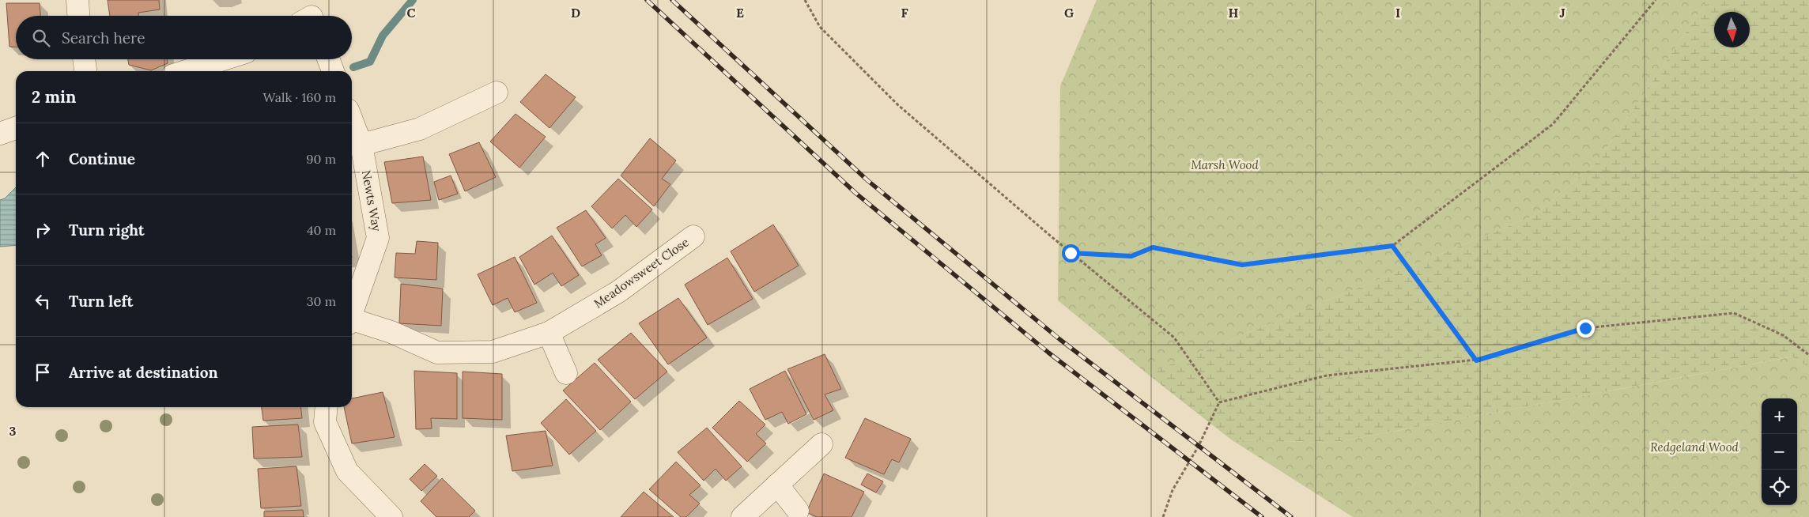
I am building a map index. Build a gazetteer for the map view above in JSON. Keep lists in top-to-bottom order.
{
  "streets": {
    "street": ["Newts Way", "Meadowsweet Close"]
  },
  "parks": ["Marsh Wood", "Redgeland Wood"],
  "north": "bottom",
  "page": {
    "search": "Search here",
    "heading": ["2 min", "Walk · 160 m"],
    "list": [
      ["Continue", "90 m"],
      ["Turn right", "40 m"],
      ["Turn left", "30 m"],
      "Arrive at destination"
    ],
    "map_buttons": ["+", "−"]
  },
  "grid": {
    "columns": [
      "C",
      "D",
      "E",
      "F",
      "G",
      "H",
      "I",
      "J"
    ],
    "rows": ["3"]
  }
}
